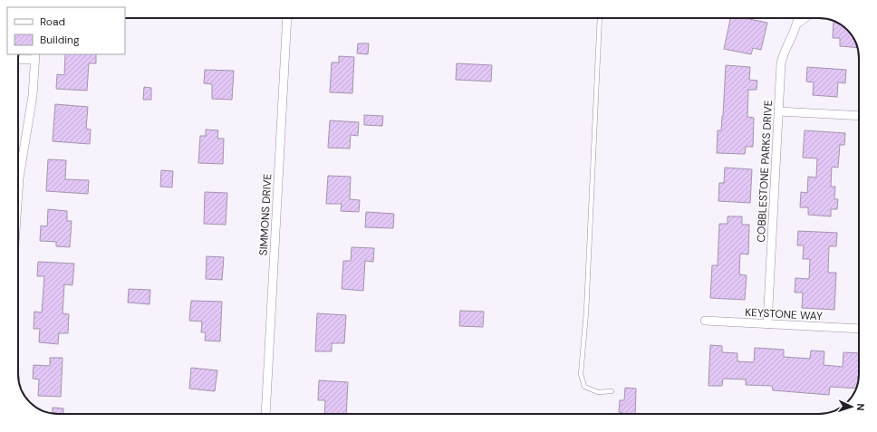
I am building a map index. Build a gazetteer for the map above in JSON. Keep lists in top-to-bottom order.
{
  "streets": {
    "street": ["COBBLESTONE PARKS DRIVE", "SIMMONS DRIVE", "KEYSTONE WAY"]
  },
  "crossings": [
    ["COBBLESTONE PARKS DRIVE", "KEYSTONE WAY"]
  ],
  "legend": ["Road", "Building"],
  "north": "right"
}
